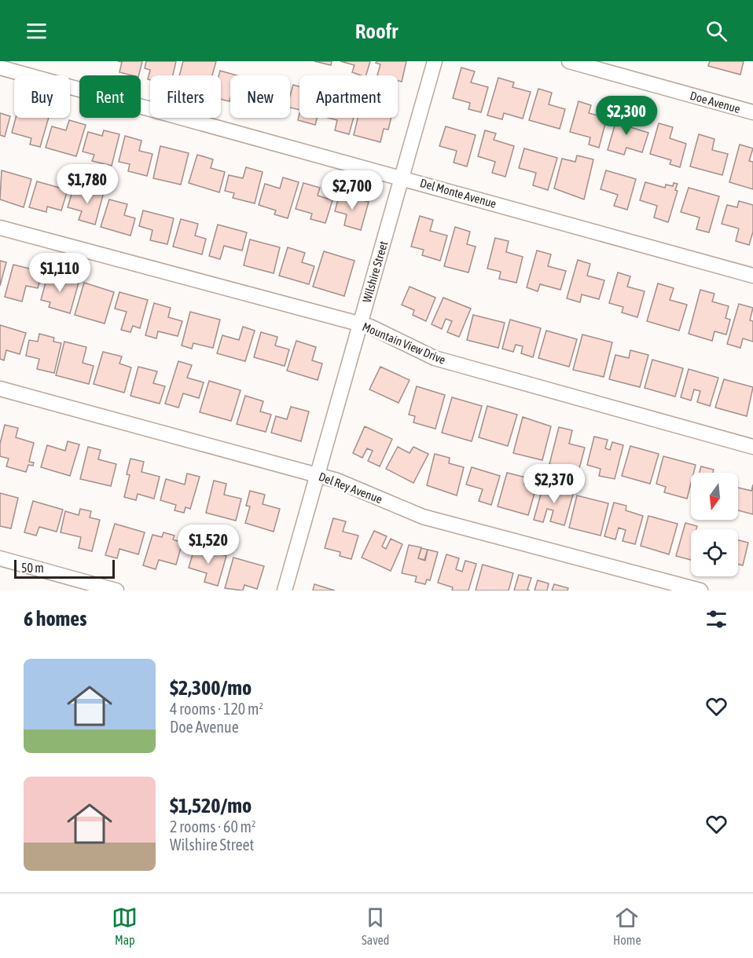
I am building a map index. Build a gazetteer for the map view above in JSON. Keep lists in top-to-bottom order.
{
  "streets": {
    "street": [
      "Doe Avenue",
      "Del Monte Avenue",
      "Wilshire Street",
      "Mountain View Drive",
      "Del Rey Avenue"
    ]
  },
  "crossings": [
    ["Del Monte Avenue", "Wilshire Street"],
    ["Wilshire Street", "Mountain View Drive"],
    ["Wilshire Street", "Del Rey Avenue"]
  ],
  "scale_bar": "50 m",
  "north": "bottom",
  "page": {
    "header": "Roofr",
    "chip": [
      "Buy",
      "Rent",
      "Filters",
      "New",
      "Apartment"
    ],
    "price": [
      "$2,300",
      "$1,780",
      "$2,700",
      "$1,110",
      "$2,370",
      "$1,520"
    ],
    "scale": "50 m",
    "heading": "6 homes",
    "list": [
      {
        "name": "$2,300/mo",
        "note": "4 rooms · 120 m² · Doe Avenue"
      },
      {
        "name": "$1,520/mo",
        "note": "2 rooms · 60 m² · Wilshire Street"
      }
    ],
    "tabs": ["Map", "Saved", "Home"]
  }
}
